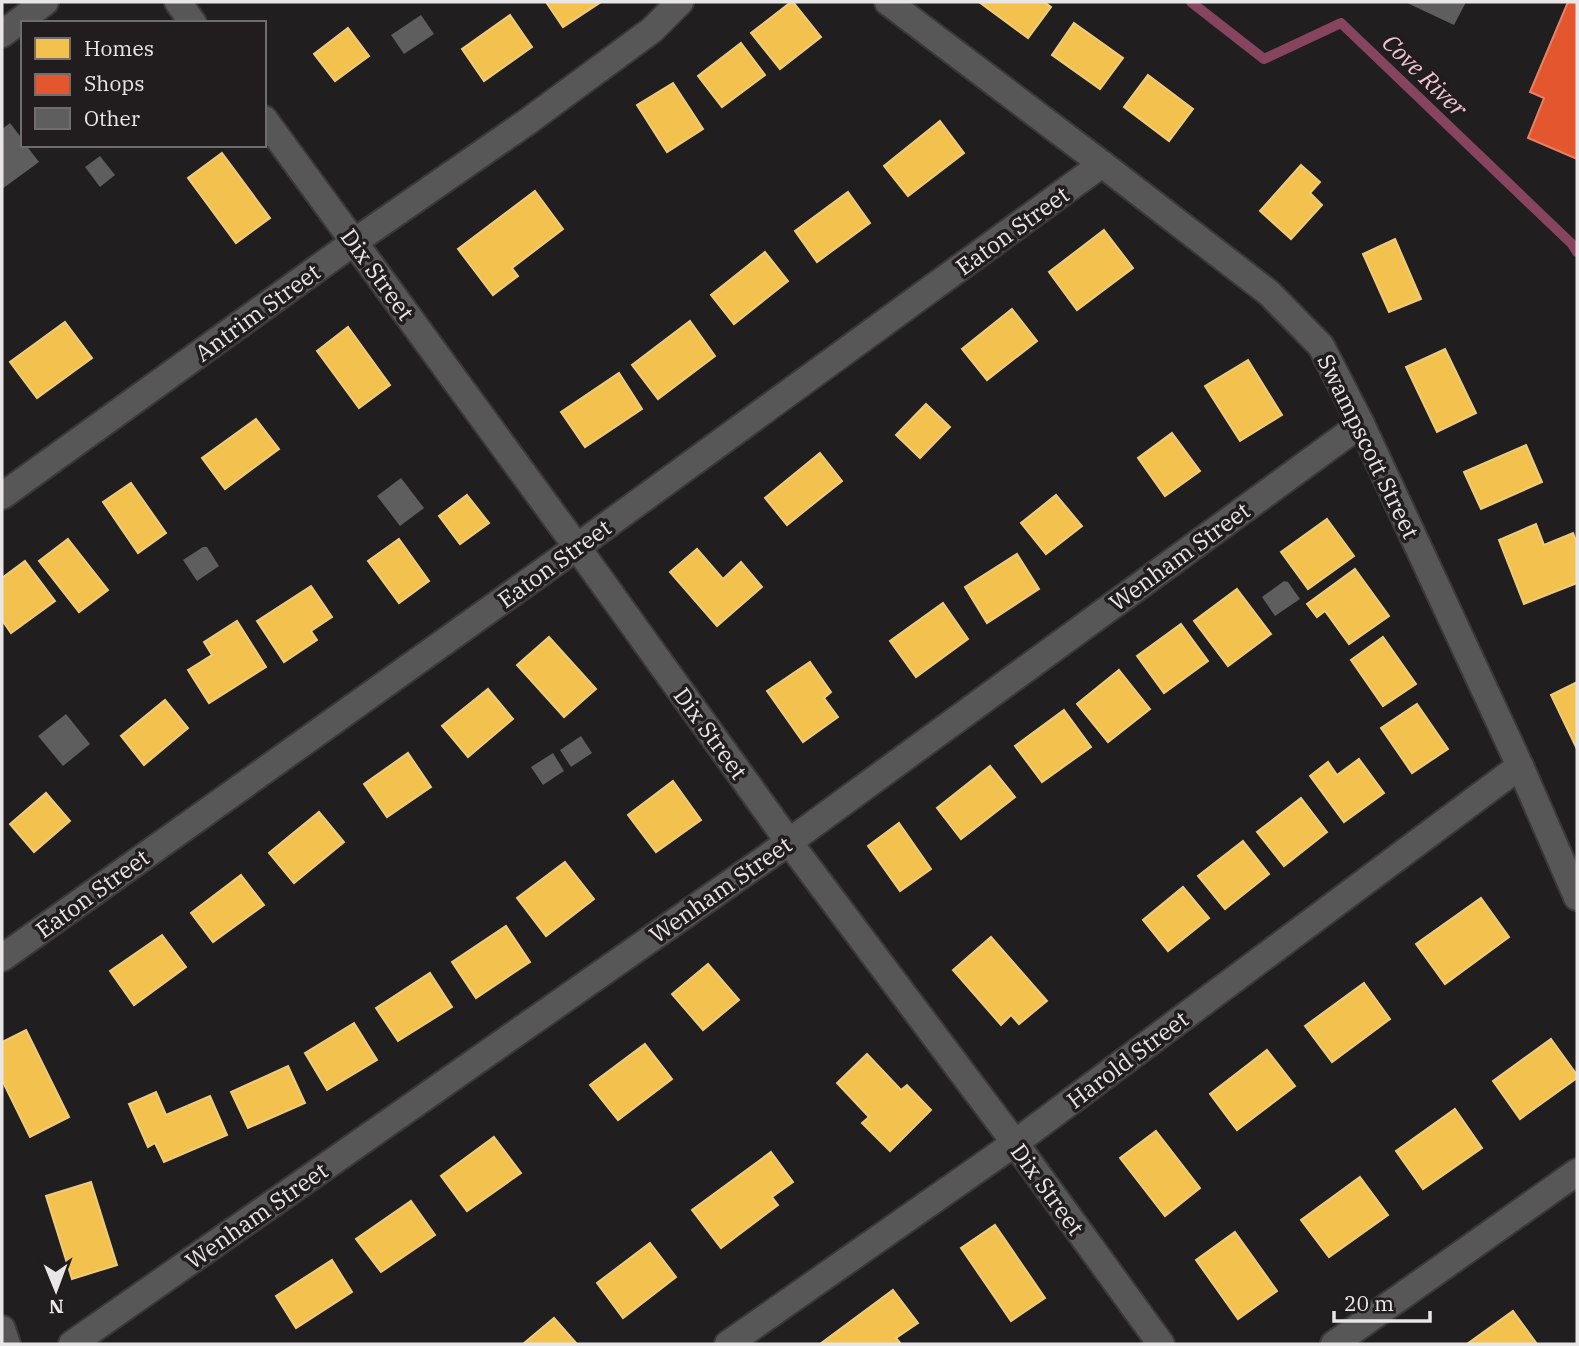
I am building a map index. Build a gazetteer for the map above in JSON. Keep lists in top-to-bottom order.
{
  "streets": {
    "street": [
      "Eaton Street",
      "Dix Street",
      "Antrim Street",
      "Swampscott Street",
      "Wenham Street",
      "Harold Street"
    ]
  },
  "crossings": [
    ["Eaton Street", "Dix Street"],
    ["Eaton Street", "Swampscott Street"],
    ["Dix Street", "Antrim Street"],
    ["Dix Street", "Wenham Street"],
    ["Dix Street", "Harold Street"],
    ["Swampscott Street", "Wenham Street"],
    ["Swampscott Street", "Harold Street"]
  ],
  "water": ["Cove River"],
  "legend": ["Homes", "Shops", "Other"],
  "scale_bar": "20 m",
  "north": "bottom"
}
